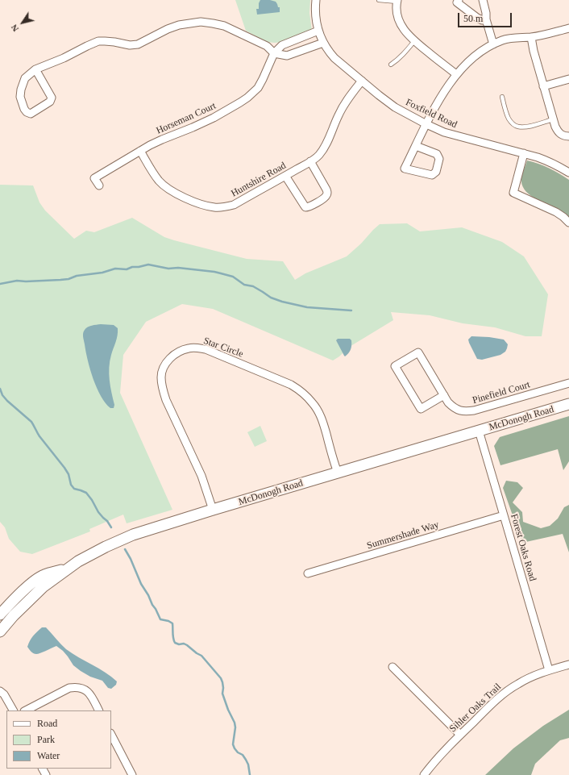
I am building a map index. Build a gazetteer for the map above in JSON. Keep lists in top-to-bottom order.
{
  "streets": {
    "main road": ["McDonogh Road"],
    "street": [
      "Foxfield Road",
      "Horseman Court",
      "Huntshire Road",
      "Star Circle",
      "Pinefield Court",
      "Summershade Way",
      "Forest Oaks Road",
      "Sihler Oaks Trail"
    ]
  },
  "crossings": [
    ["Foxfield Road", "Huntshire Road"],
    ["Horseman Court", "Huntshire Road"],
    ["Star Circle", "McDonogh Road"],
    ["McDonogh Road", "Forest Oaks Road"],
    ["Summershade Way", "Forest Oaks Road"],
    ["Forest Oaks Road", "Sihler Oaks Trail"]
  ],
  "legend": ["Road", "Park", "Water"],
  "scale_bar": "50 m",
  "north": "bottom left"
}
